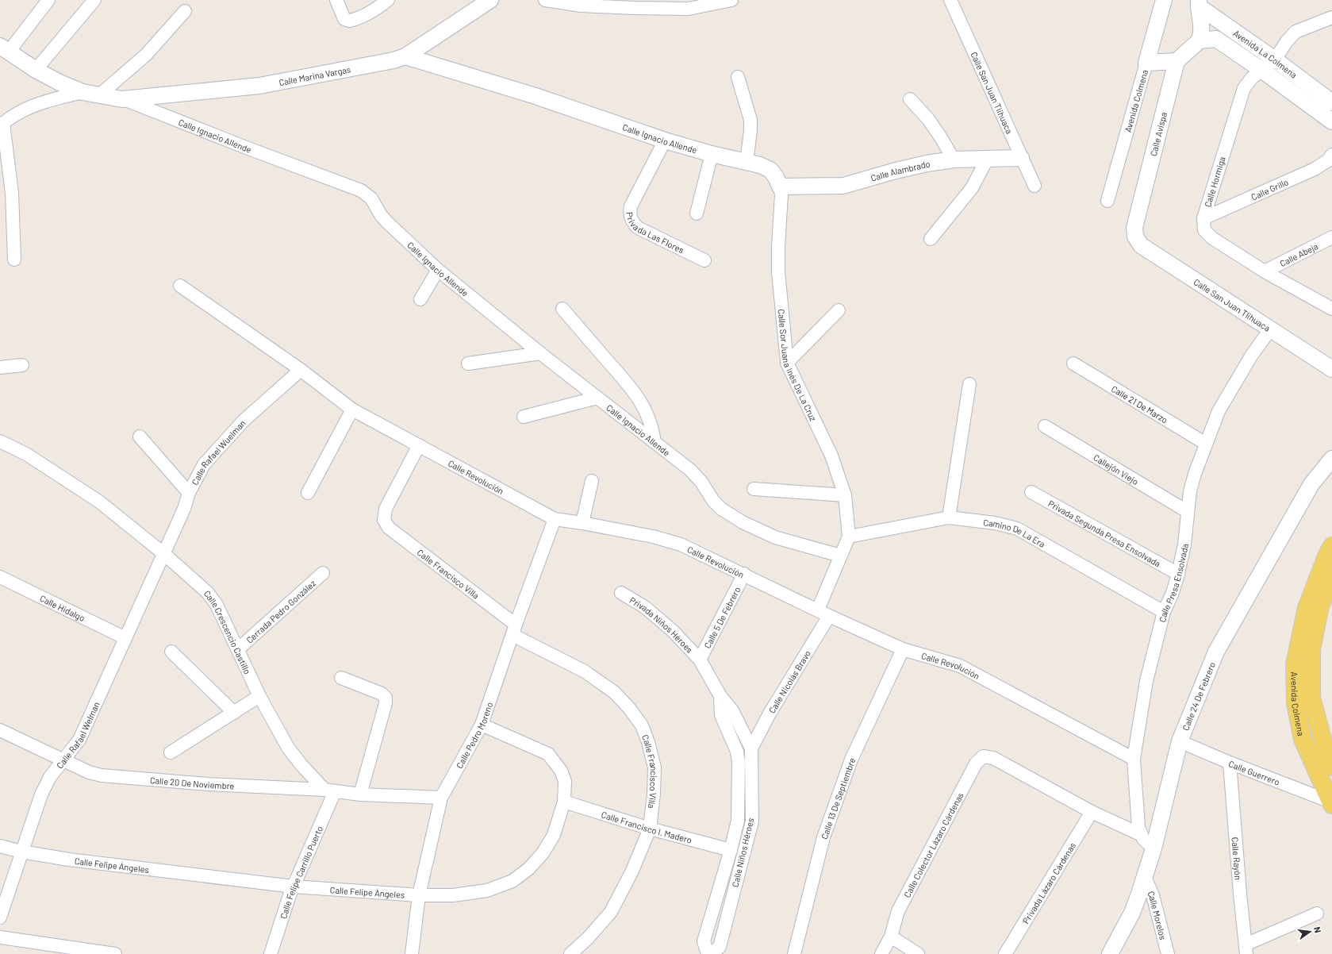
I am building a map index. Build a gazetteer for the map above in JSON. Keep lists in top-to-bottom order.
{
  "streets": {
    "main road": ["Avenida Colmena"],
    "street": [
      "Avenida La Colmena",
      "Calle Marina Vargas",
      "Calle San Juan Tlihuaca",
      "Calle Avispa",
      "Calle Ignacio Allende",
      "Calle Alambrado",
      "Calle Hormiga",
      "Calle Grillo",
      "Privada Las Flores",
      "Calle Abeja",
      "Calle Sor Juana Inés De La Cruz",
      "Calle 21 De Marzo",
      "Calle Rafael Wuelman",
      "Callejón Viejo",
      "Calle Revolución",
      "Privada Segunda Presa Ensolvada",
      "Camino De La Era",
      "Calle Francisco Villa",
      "Calle Presa Ensolvada",
      "Calle Hidalgo",
      "Cerrada Pedro González",
      "Calle 5 De Febrero",
      "Privada Niños Héroes",
      "Calle Crescencio Castillo",
      "Calle Nicolás Bravo",
      "Calle 24 De Febrero",
      "Calle Rafael Welman",
      "Calle Pedro Moreno",
      "Calle Guerrero",
      "Calle 20 De Noviembre",
      "Calle 13 De Septiembre",
      "Calle Francisco I. Madero",
      "Calle Colector Lázaro Cárdenas",
      "Calle Niños Héroes",
      "Calle Rayón",
      "Calle Felipe Ángeles",
      "Calle Felipe Carrillo Puerto",
      "Privada Lázaro Cárdenas",
      "Calle Morelos"
    ]
  },
  "crossings": [
    ["Avenida La Colmena", "Calle Hormiga"],
    ["Calle Marina Vargas", "Calle Ignacio Allende"],
    ["Calle San Juan Tlihuaca", "Calle Avispa"],
    ["Calle San Juan Tlihuaca", "Calle Alambrado"],
    ["Calle San Juan Tlihuaca", "Calle Presa Ensolvada"],
    ["Avenida Colmena", "Calle Guerrero"],
    ["Calle Ignacio Allende", "Calle Alambrado"],
    ["Calle Ignacio Allende", "Privada Las Flores"],
    ["Calle Ignacio Allende", "Calle Sor Juana Inés De La Cruz"],
    ["Calle Alambrado", "Calle Sor Juana Inés De La Cruz"],
    ["Calle Hormiga", "Calle Grillo"],
    ["Calle Hormiga", "Calle Abeja"],
    ["Calle Sor Juana Inés De La Cruz", "Camino De La Era"],
    ["Calle 21 De Marzo", "Calle Presa Ensolvada"],
    ["Calle Rafael Wuelman", "Calle Revolución"],
    ["Calle Rafael Wuelman", "Calle Crescencio Castillo"],
    ["Calle Rafael Wuelman", "Calle Rafael Welman"],
    ["Callejón Viejo", "Calle Presa Ensolvada"],
    ["Calle Revolución", "Calle Francisco Villa"],
    ["Calle Revolución", "Calle Presa Ensolvada"],
    ["Calle Revolución", "Calle 5 De Febrero"],
    ["Calle Revolución", "Calle Nicolás Bravo"],
    ["Calle Revolución", "Calle Pedro Moreno"],
    ["Calle Revolución", "Calle 13 De Septiembre"],
    ["Privada Segunda Presa Ensolvada", "Calle Presa Ensolvada"],
    ["Camino De La Era", "Calle Presa Ensolvada"],
    ["Calle Francisco Villa", "Calle Pedro Moreno"],
    ["Calle Francisco Villa", "Calle Francisco I. Madero"],
    ["Calle Hidalgo", "Calle Rafael Welman"],
    ["Cerrada Pedro González", "Calle Crescencio Castillo"],
    ["Calle 5 De Febrero", "Privada Niños Héroes"],
    ["Calle 5 De Febrero", "Calle Niños Héroes"],
    ["Privada Niños Héroes", "Calle Niños Héroes"],
    ["Calle Crescencio Castillo", "Calle Rafael Welman"],
    ["Calle Crescencio Castillo", "Calle 20 De Noviembre"],
    ["Calle Crescencio Castillo", "Calle Felipe Carrillo Puerto"],
    ["Calle Nicolás Bravo", "Calle Niños Héroes"],
    ["Calle 24 De Febrero", "Calle Guerrero"],
    ["Calle 24 De Febrero", "Calle Morelos"],
    ["Calle Rafael Welman", "Calle 20 De Noviembre"],
    ["Calle Rafael Welman", "Calle Felipe Ángeles"],
    ["Calle Pedro Moreno", "Calle Felipe Ángeles"],
    ["Calle Guerrero", "Calle Rayón"],
    ["Calle 20 De Noviembre", "Calle Felipe Carrillo Puerto"],
    ["Calle Francisco I. Madero", "Calle Niños Héroes"],
    ["Calle Francisco I. Madero", "Calle Felipe Ángeles"],
    ["Calle Colector Lázaro Cárdenas", "Privada Lázaro Cárdenas"],
    ["Calle Felipe Ángeles", "Calle Felipe Carrillo Puerto"]
  ],
  "north": "right"
}
